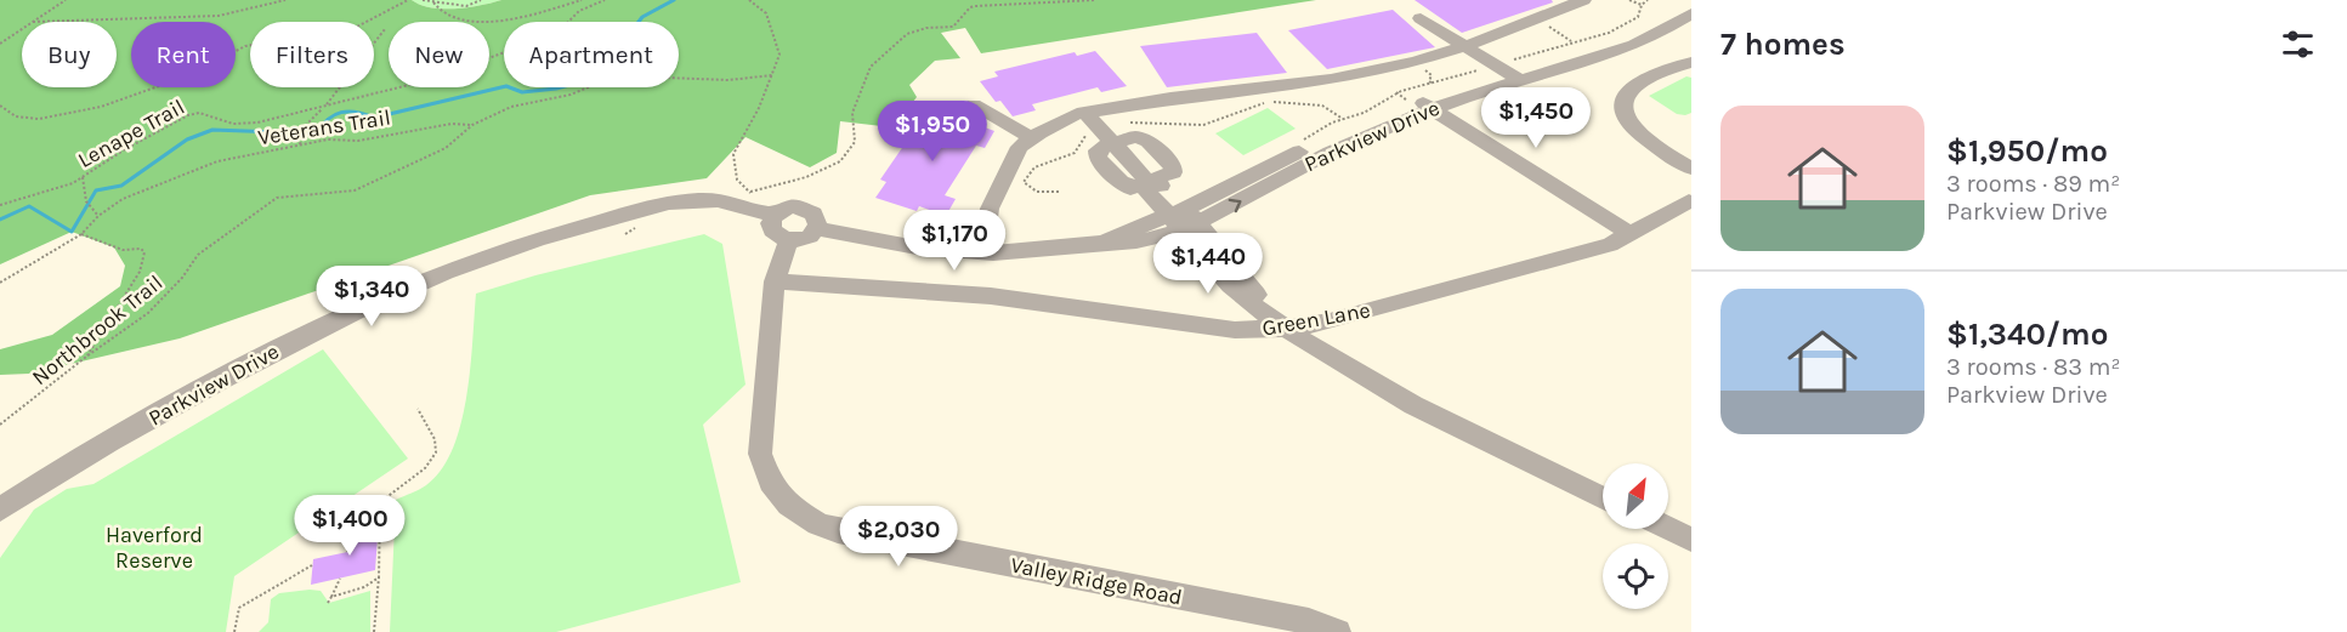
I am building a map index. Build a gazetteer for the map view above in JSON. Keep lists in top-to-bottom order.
{
  "streets": {
    "street": ["Parkview Drive", "Green Lane", "Valley Ridge Road"],
    "path": ["Veterans Trail", "Lenape Trail", "Northbrook Trail"]
  },
  "crossings": [
    ["Veterans Trail", "Northbrook Trail"],
    ["Parkview Drive", "Valley Ridge Road"],
    ["Green Lane", "Valley Ridge Road"]
  ],
  "parks": ["Haverford Reserve"],
  "north": "top right",
  "page": {
    "heading": "7 homes",
    "chip": [
      "Buy",
      "Rent",
      "Filters",
      "New",
      "Apartment"
    ],
    "price": [
      "$1,450",
      "$1,950",
      "$1,170",
      "$1,440",
      "$1,340",
      "$1,400",
      "$2,030"
    ],
    "list": [
      {
        "name": "$1,950/mo",
        "note": "3 rooms · 89 m² · Parkview Drive"
      },
      {
        "name": "$1,340/mo",
        "note": "3 rooms · 83 m² · Parkview Drive"
      }
    ]
  }
}
